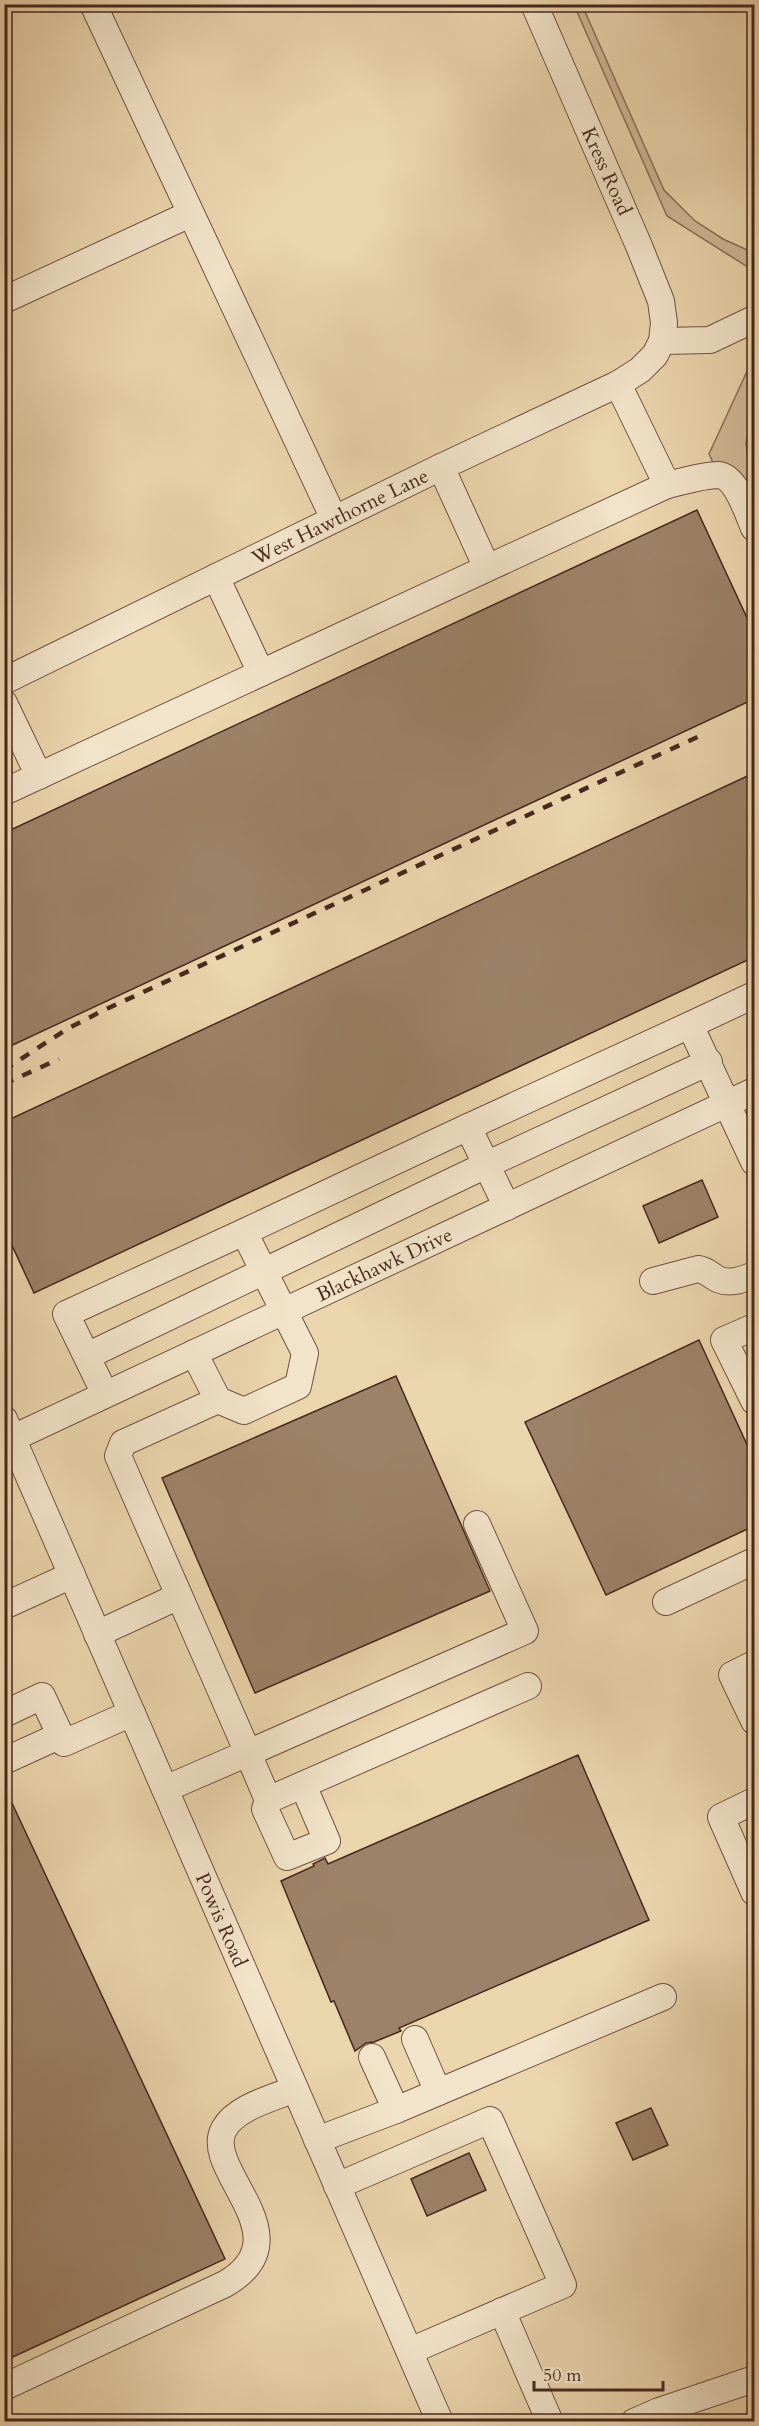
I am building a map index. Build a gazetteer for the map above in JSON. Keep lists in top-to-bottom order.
{
  "streets": {
    "street": [
      "Kress Road",
      "West Hawthorne Lane",
      "Blackhawk Drive",
      "Powis Road"
    ]
  },
  "crossings": [
    ["Kress Road", "West Hawthorne Lane"],
    ["Blackhawk Drive", "Powis Road"]
  ],
  "scale_bar": "50 m"
}
